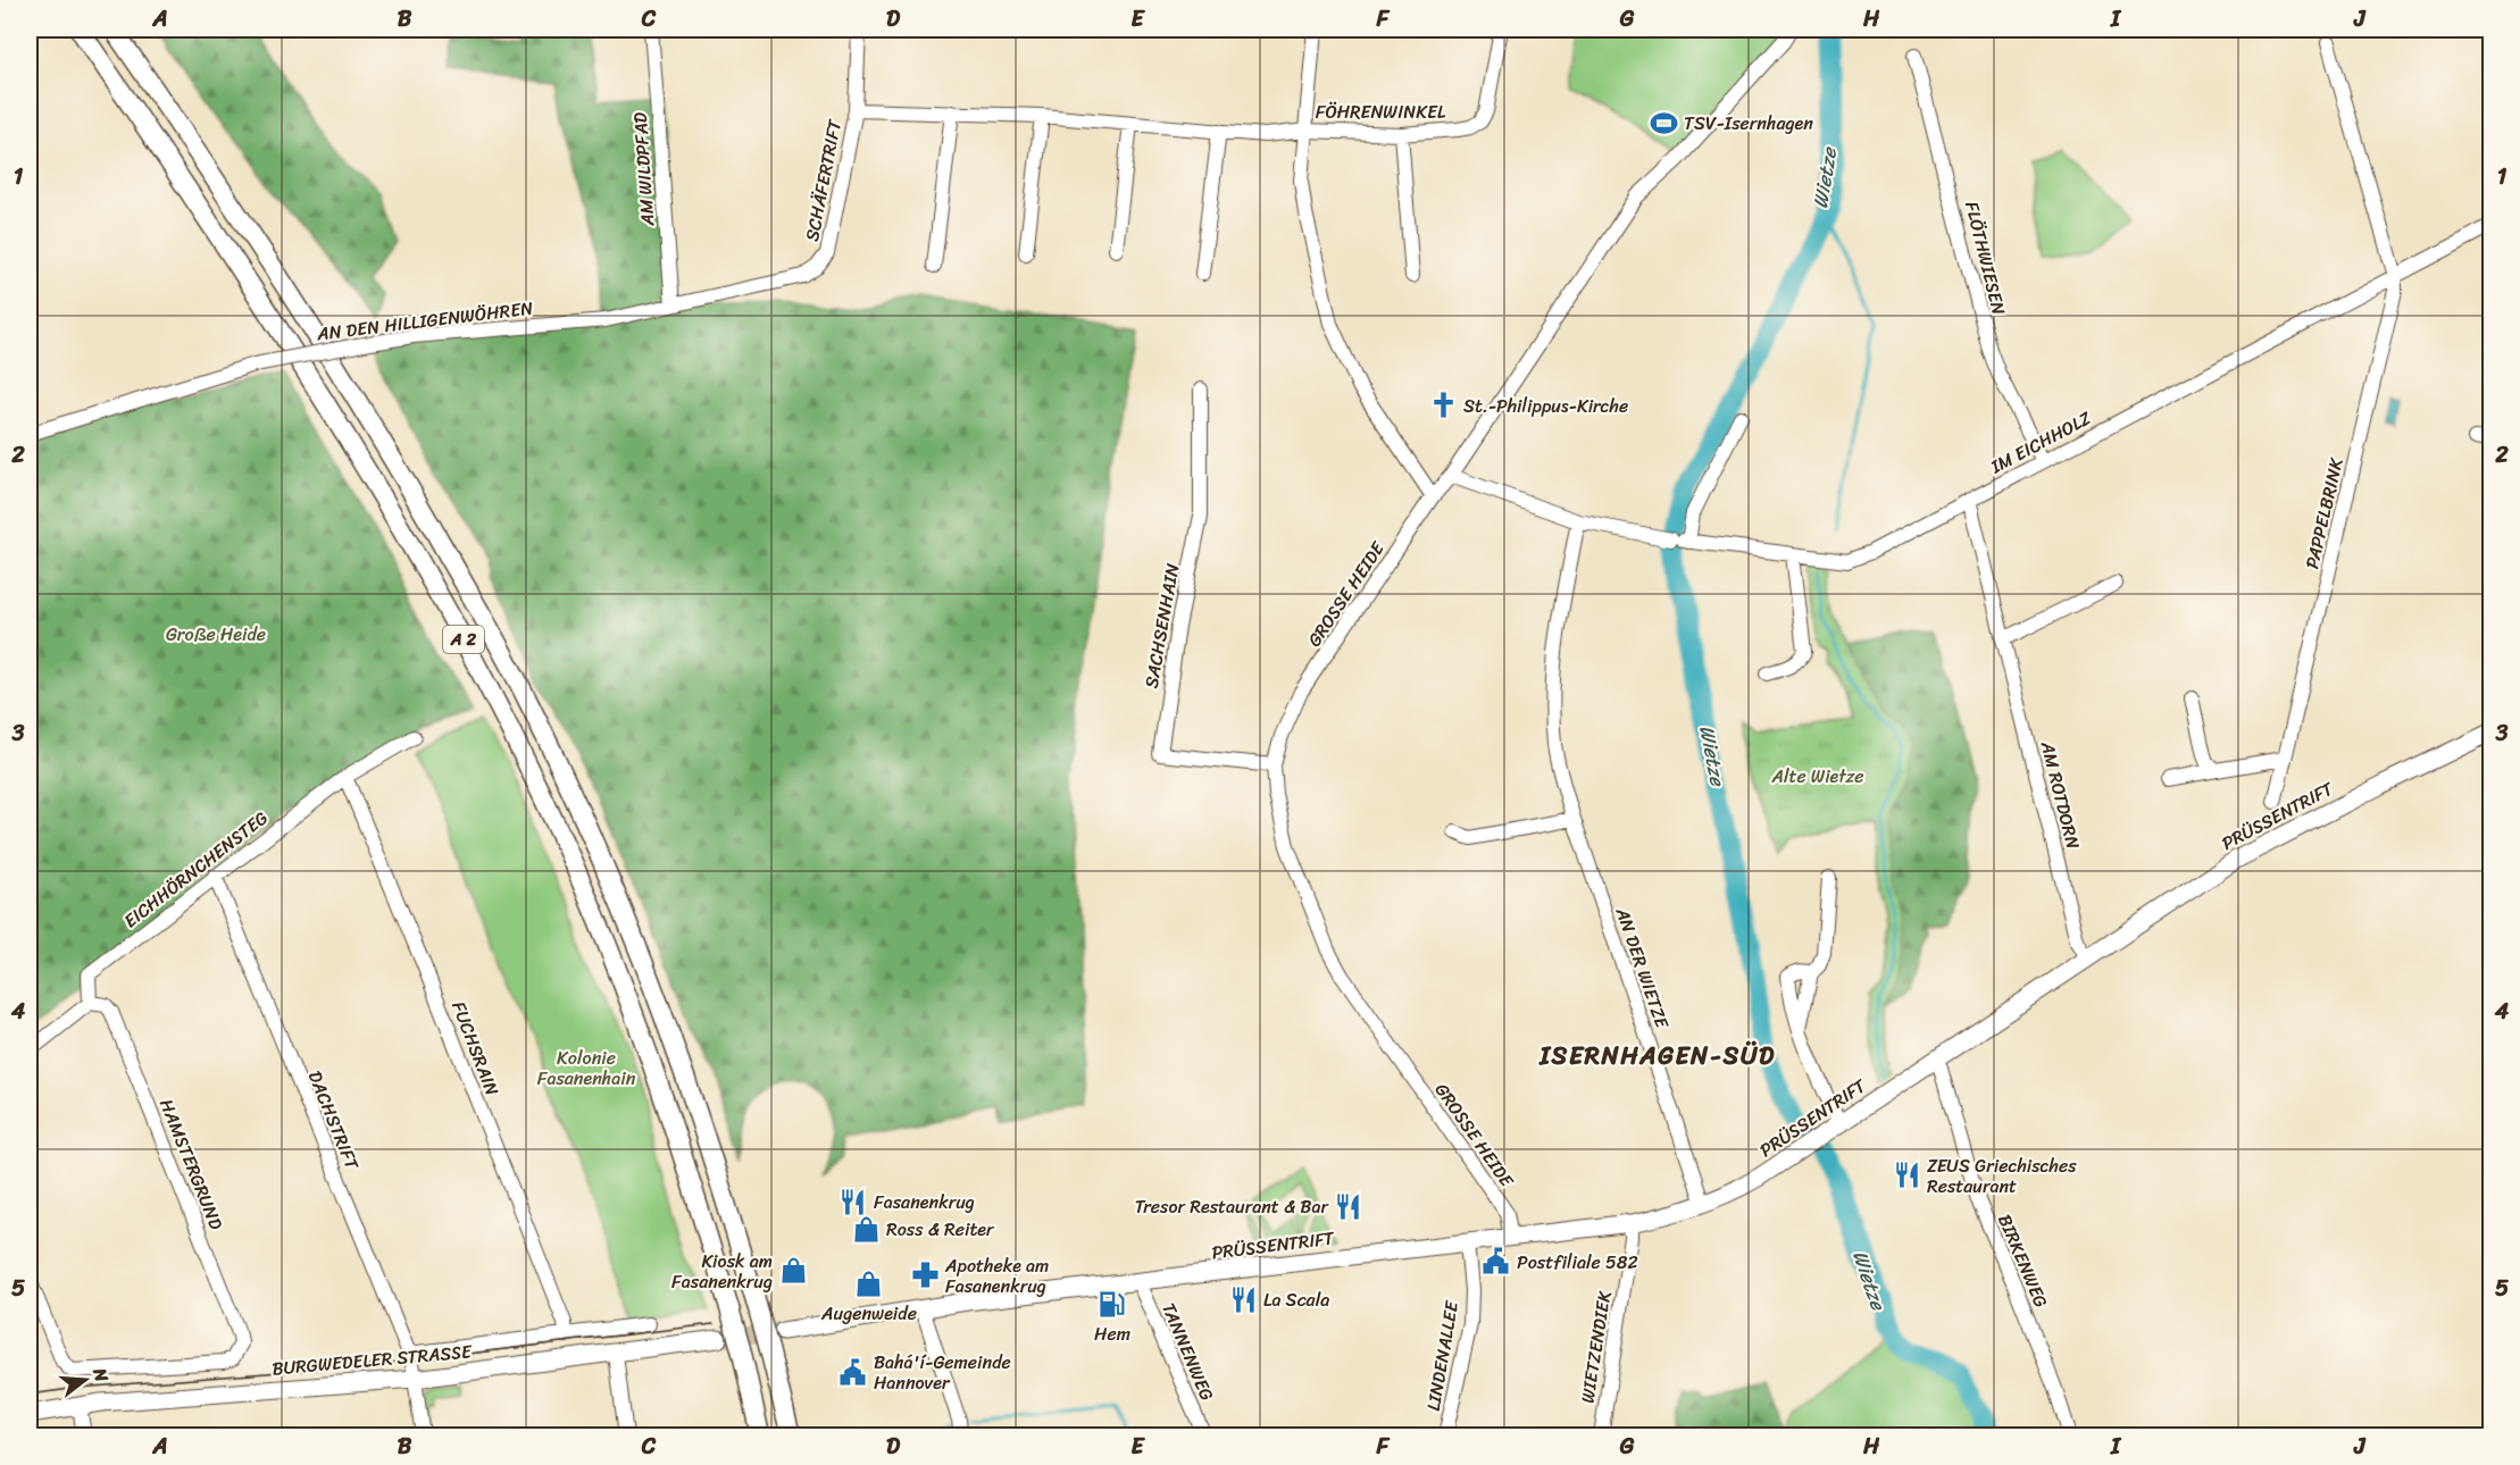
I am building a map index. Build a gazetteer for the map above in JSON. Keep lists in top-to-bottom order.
{
  "streets": {
    "highway": ["A 2"],
    "main road": ["PRÜSSENTRIFT", "BURGWEDELER STRASSE"],
    "street": [
      "FÖHRENWINKEL",
      "AM WILDPFAD",
      "SCHÄFERTRIFT",
      "FLÖTHWIESEN",
      "AN DEN HILLIGENWÖHREN",
      "IM EICHHOLZ",
      "PAPPELBRINK",
      "GROSSE HEIDE",
      "SACHSENHAIN",
      "AM ROTDORN",
      "EICHHÖRNCHENSTEG",
      "AN DER WIETZE",
      "FUCHSRAIN",
      "DACHSTRIFT",
      "HAMSTERGRUND",
      "BIRKENWEG",
      "WIETZENDIEK",
      "TANNENWEG",
      "LINDENALLEE"
    ]
  },
  "crossings": [
    ["FÖHRENWINKEL", "SCHÄFERTRIFT"],
    ["AM WILDPFAD", "SCHÄFERTRIFT"],
    ["AM WILDPFAD", "AN DEN HILLIGENWÖHREN"],
    ["SCHÄFERTRIFT", "AN DEN HILLIGENWÖHREN"],
    ["FLÖTHWIESEN", "IM EICHHOLZ"],
    ["IM EICHHOLZ", "PAPPELBRINK"],
    ["IM EICHHOLZ", "GROSSE HEIDE"],
    ["IM EICHHOLZ", "AM ROTDORN"],
    ["IM EICHHOLZ", "AN DER WIETZE"],
    ["GROSSE HEIDE", "SACHSENHAIN"],
    ["GROSSE HEIDE", "PRÜSSENTRIFT"],
    ["AM ROTDORN", "PRÜSSENTRIFT"],
    ["PRÜSSENTRIFT", "AN DER WIETZE"],
    ["PRÜSSENTRIFT", "BIRKENWEG"],
    ["PRÜSSENTRIFT", "WIETZENDIEK"],
    ["PRÜSSENTRIFT", "TANNENWEG"],
    ["PRÜSSENTRIFT", "LINDENALLEE"],
    ["EICHHÖRNCHENSTEG", "FUCHSRAIN"],
    ["EICHHÖRNCHENSTEG", "DACHSTRIFT"],
    ["EICHHÖRNCHENSTEG", "HAMSTERGRUND"],
    ["FUCHSRAIN", "BURGWEDELER STRASSE"],
    ["DACHSTRIFT", "BURGWEDELER STRASSE"]
  ],
  "districts": ["ISERNHAGEN-SÜD"],
  "water": ["Wietze"],
  "parks": ["Große Heide", "Alte Wietze", "Kolonie Fasanenhain"],
  "places": {
    "sports": ["TSV-Isernhagen"],
    "church": ["St.-Philippus-Kirche"],
    "restaurant": [
      "ZEUS Griechisches Restaurant",
      "Fasanenkrug",
      "Tresor Restaurant & Bar",
      "La Scala"
    ],
    "shop": ["Ross & Reiter", "Kiosk am Fasanenkrug", "Augenweide"],
    "public building": ["Postfiliale 582", "Bahá'í-Gemeinde Hannover"],
    "pharmacy": ["Apotheke am Fasanenkrug"],
    "fuel station": ["Hem"]
  },
  "north": "right",
  "grid": {
    "columns": [
      "A",
      "B",
      "C",
      "D",
      "E",
      "F",
      "G",
      "H",
      "I",
      "J"
    ],
    "rows": [
      "1",
      "2",
      "3",
      "4",
      "5"
    ]
  }
}
